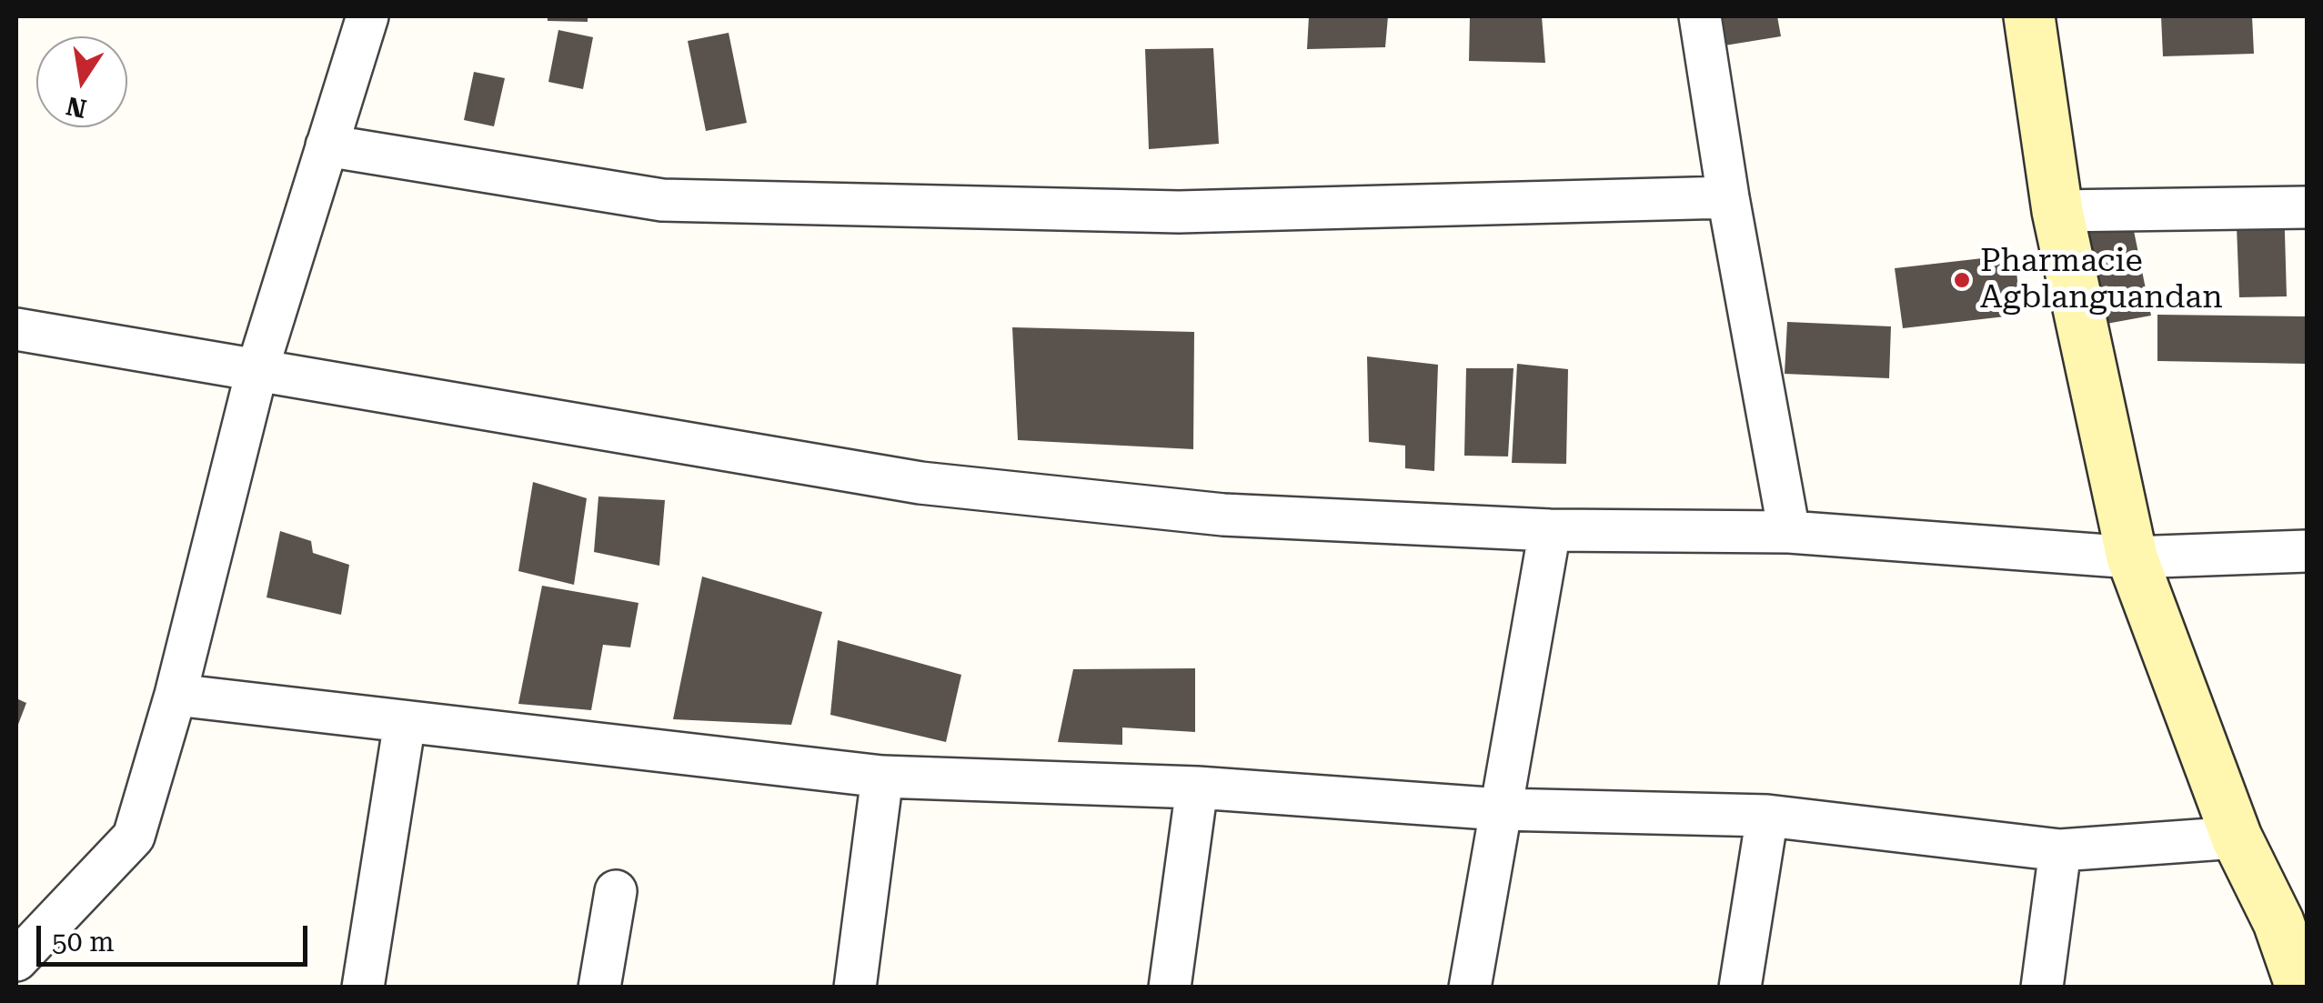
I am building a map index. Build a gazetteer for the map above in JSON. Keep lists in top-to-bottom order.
{
  "places": ["Pharmacie Agblanguandan"],
  "scale_bar": "50 m",
  "north": "bottom"
}
